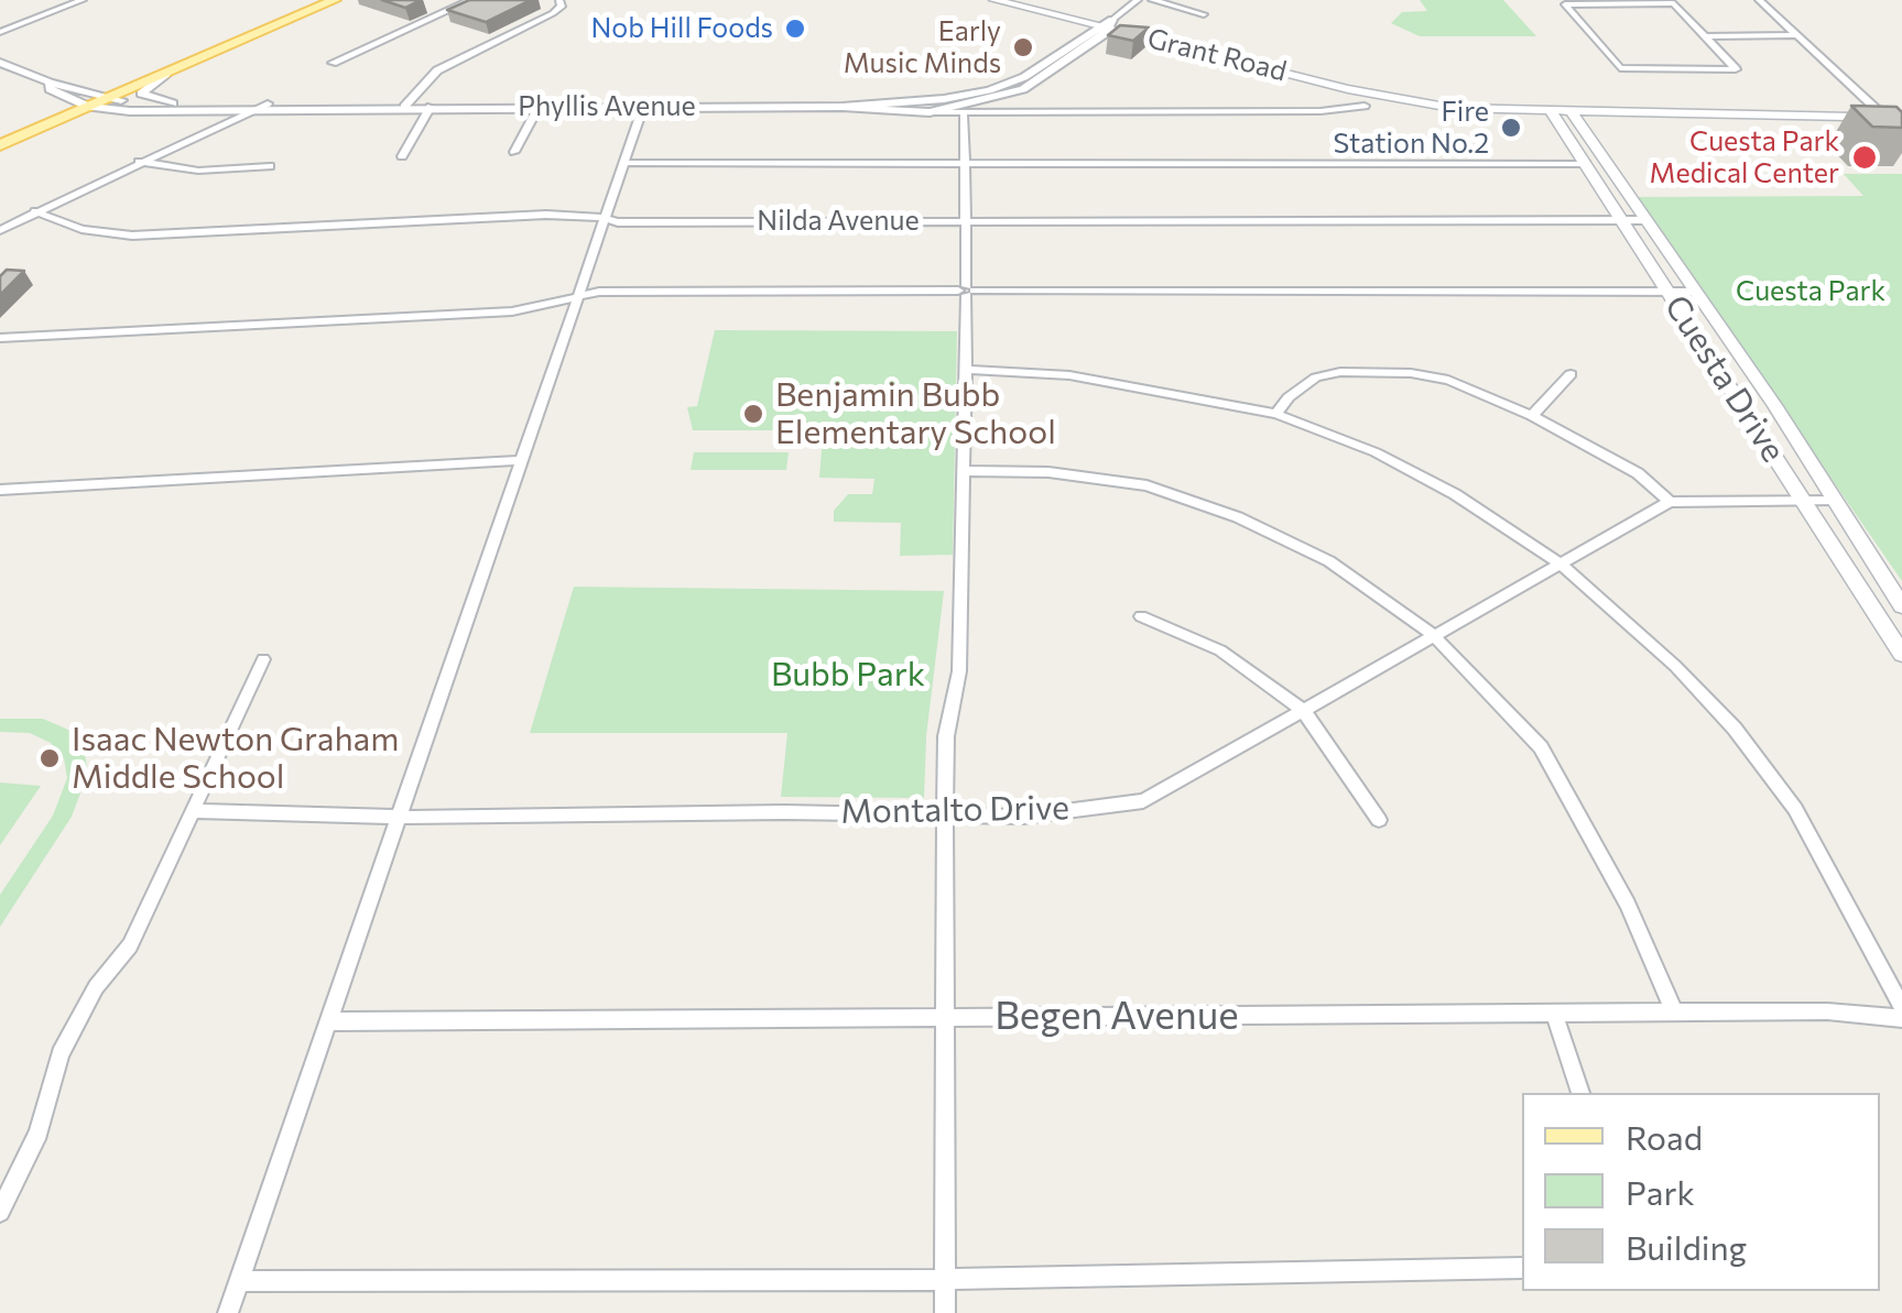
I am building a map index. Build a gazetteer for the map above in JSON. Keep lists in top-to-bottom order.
{
  "streets": {
    "main road": ["Grant Road", "Cuesta Drive"],
    "street": [
      "Phyllis Avenue",
      "Nilda Avenue",
      "Montalto Drive",
      "Begen Avenue"
    ]
  },
  "crossings": [
    ["Grant Road", "Phyllis Avenue"],
    ["Grant Road", "Cuesta Drive"],
    ["Nilda Avenue", "Cuesta Drive"],
    ["Cuesta Drive", "Montalto Drive"]
  ],
  "parks": ["Cuesta Park", "Bubb Park"],
  "places": [
    "Nob Hill Foods",
    "Early Music Minds",
    "Fire Station No.2",
    "Cuesta Park Medical Center",
    "Benjamin Bubb Elementary School",
    "Isaac Newton Graham Middle School"
  ],
  "legend": ["Road", "Park", "Building"]
}
